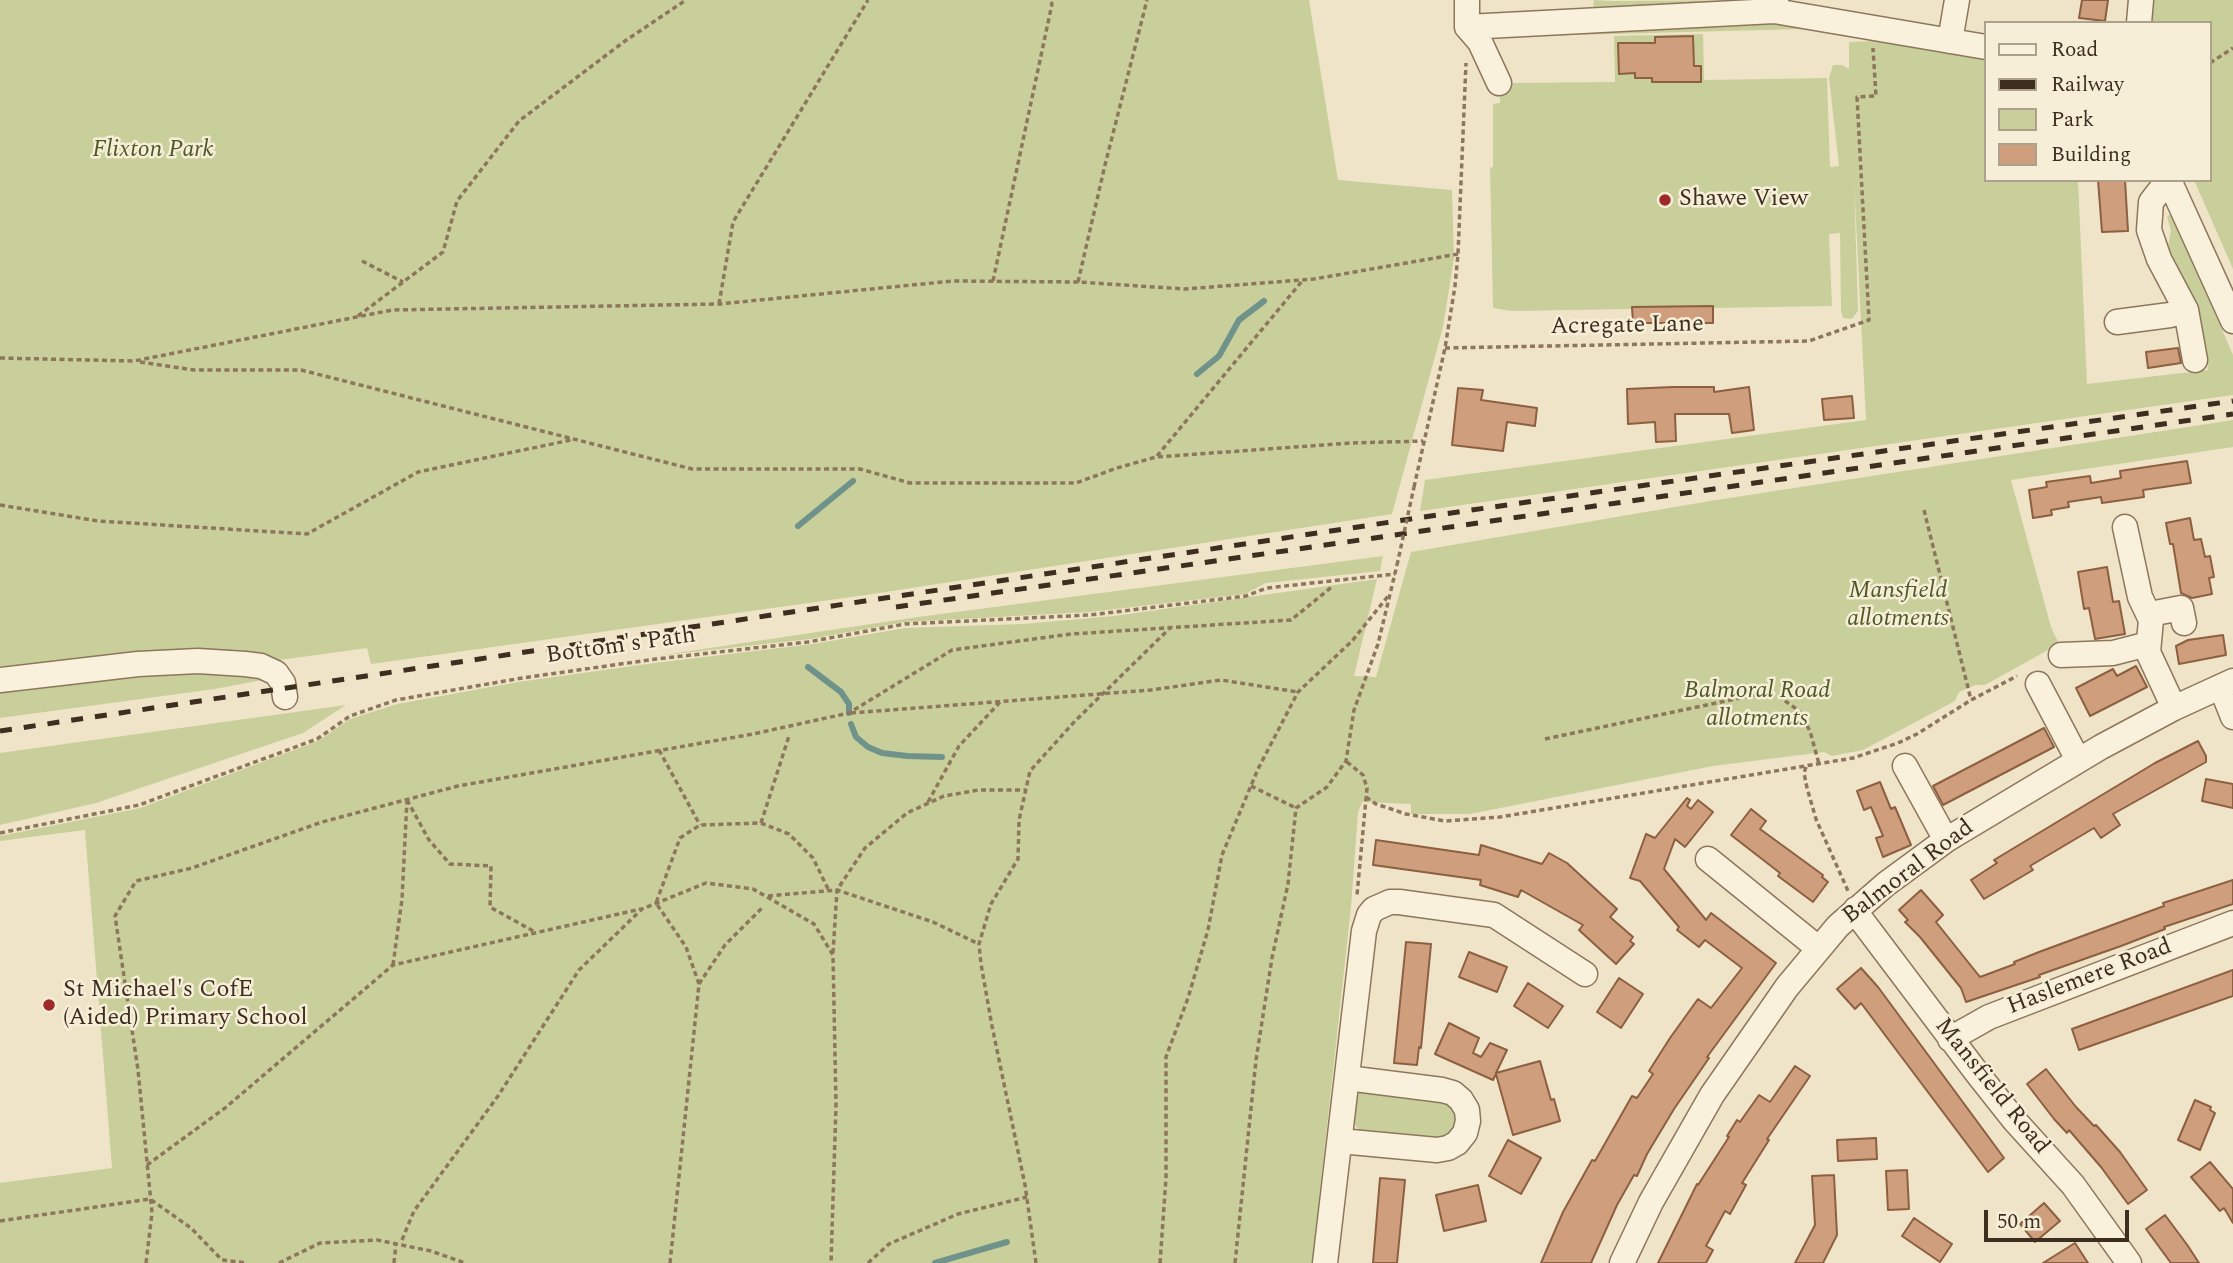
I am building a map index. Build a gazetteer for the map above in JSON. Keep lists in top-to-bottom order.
{
  "streets": {
    "street": ["Balmoral Road", "Haslemere Road", "Mansfield Road"],
    "path": ["Acregate Lane", "Bottom's Path"]
  },
  "crossings": [
    ["Balmoral Road", "Mansfield Road"],
    ["Haslemere Road", "Mansfield Road"]
  ],
  "parks": ["Flixton Park", "Mansfield allotments", "Balmoral Road allotments"],
  "places": ["Shawe View", "St Michael's CofE (Aided) Primary School"],
  "legend": [
    "Road",
    "Railway",
    "Park",
    "Building"
  ],
  "scale_bar": "50 m"
}
